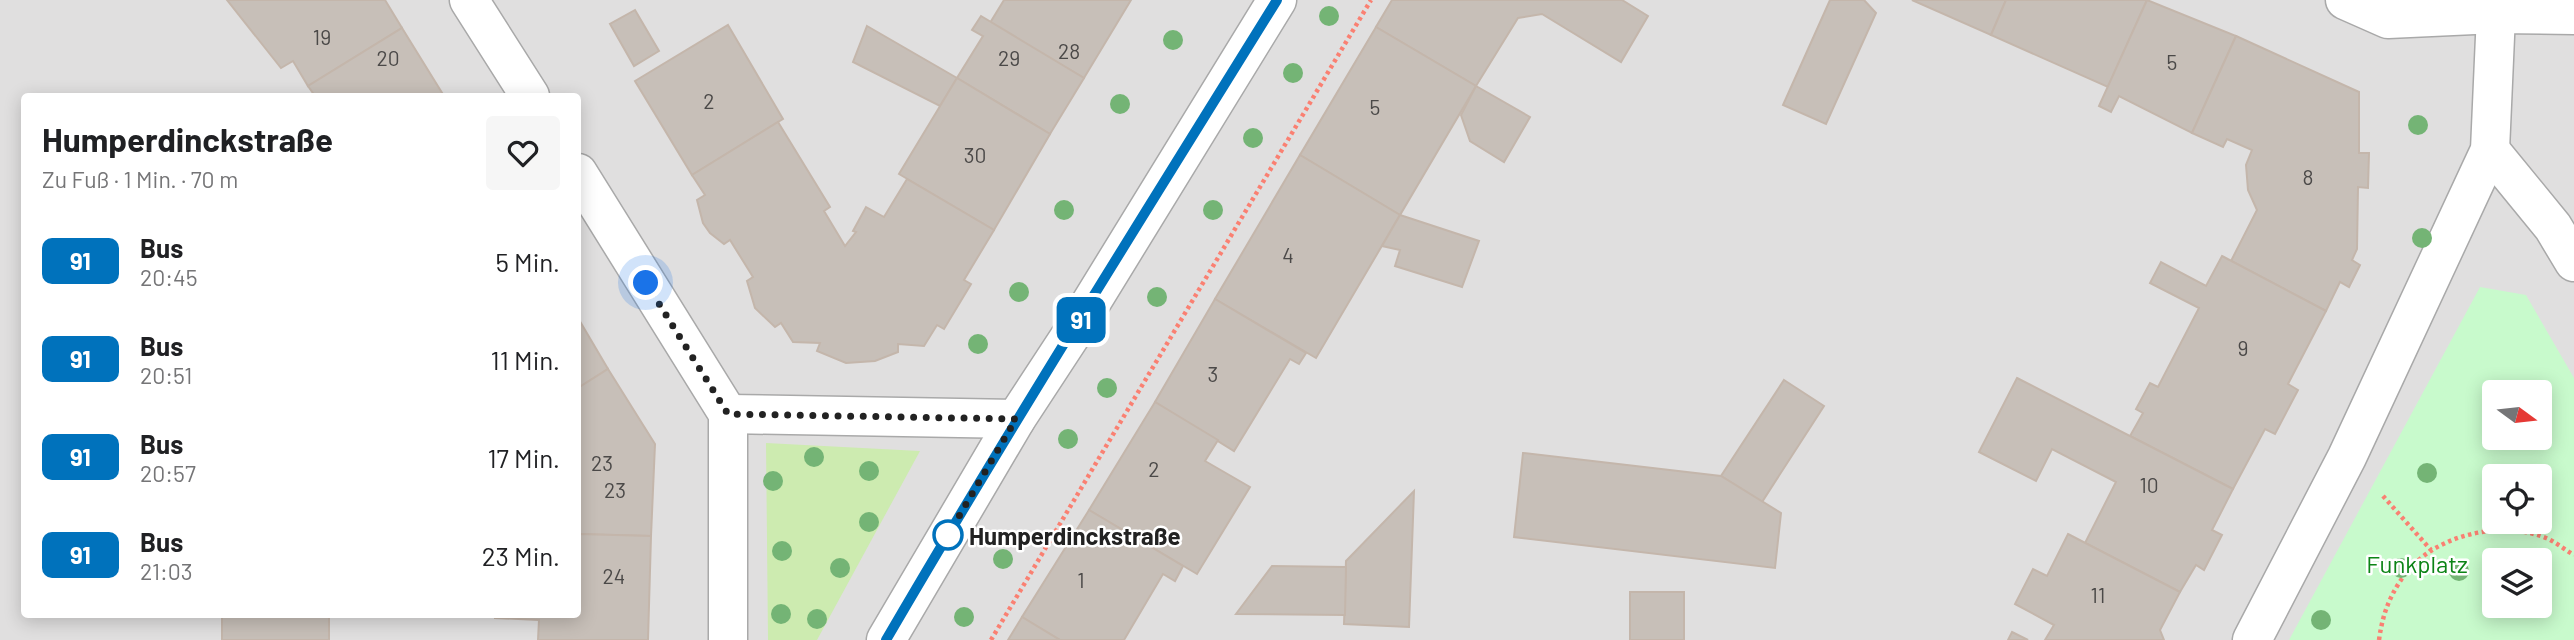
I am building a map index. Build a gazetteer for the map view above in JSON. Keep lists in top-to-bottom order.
{
  "parks": ["Funkplatz"],
  "places": ["Humperdinckstraße"],
  "lines": ["bus line 91"],
  "house_numbers": [
    "19",
    "28",
    "20",
    "29",
    "5",
    "2",
    "5",
    "30",
    "8",
    "4",
    "9",
    "3",
    "23",
    "2",
    "10",
    "23",
    "24",
    "1",
    "11"
  ],
  "north": "right",
  "page": {
    "on_map": "91",
    "heading": ["Humperdinckstraße", "Zu Fuß · 1 Min. · 70 m"],
    "list": [
      {
        "mark": "91",
        "name": "Bus",
        "note": "20:45",
        "value": "5 Min."
      },
      {
        "mark": "91",
        "name": "Bus",
        "note": "20:51",
        "value": "11 Min."
      },
      {
        "mark": "91",
        "name": "Bus",
        "note": "20:57",
        "value": "17 Min."
      },
      {
        "mark": "91",
        "name": "Bus",
        "note": "21:03",
        "value": "23 Min."
      }
    ]
  }
}
